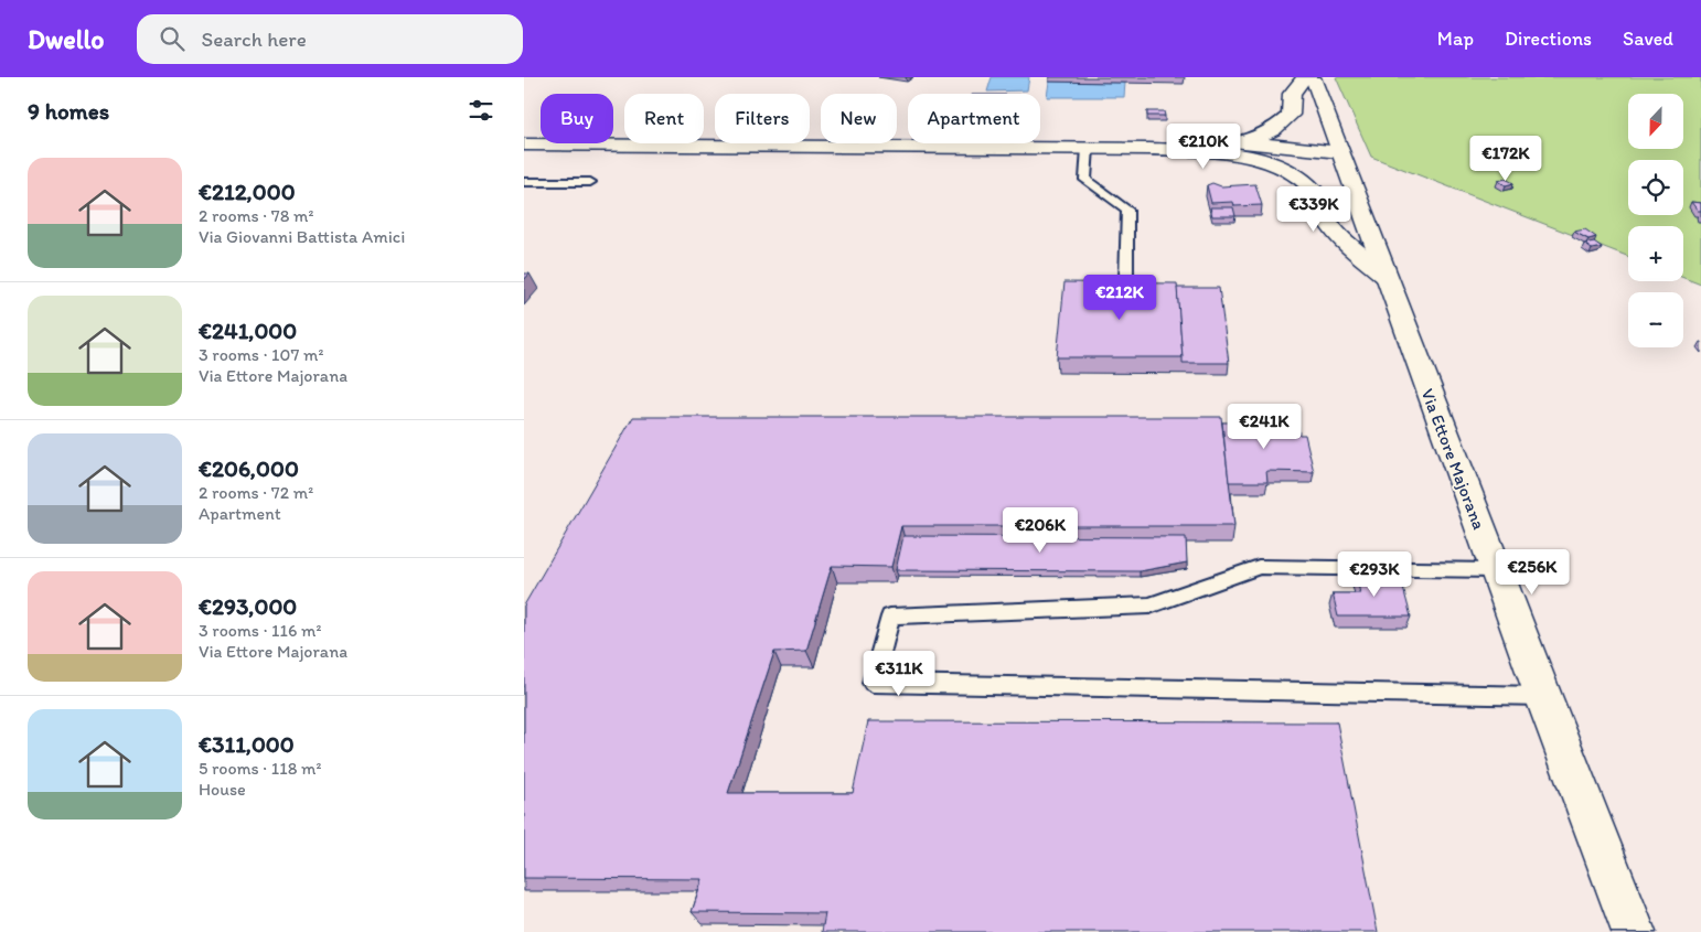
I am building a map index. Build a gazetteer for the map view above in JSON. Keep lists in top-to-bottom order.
{
  "streets": {
    "street": ["Via Ettore Majorana"]
  },
  "north": "bottom",
  "page": {
    "header": "Dwello",
    "search": "Search here",
    "nav": ["Map", "Directions", "Saved"],
    "heading": "9 homes",
    "map_buttons": ["+", "−"],
    "chip": [
      "Buy",
      "Rent",
      "Filters",
      "New",
      "Apartment"
    ],
    "price": [
      "€210K",
      "€172K",
      "€339K",
      "€212K",
      "€241K",
      "€206K",
      "€256K",
      "€293K",
      "€311K"
    ],
    "list": [
      {
        "name": "€212,000",
        "note": "2 rooms · 78 m² · Via Giovanni Battista Amici"
      },
      {
        "name": "€241,000",
        "note": "3 rooms · 107 m² · Via Ettore Majorana"
      },
      {
        "name": "€206,000",
        "note": "2 rooms · 72 m² · Apartment"
      },
      {
        "name": "€293,000",
        "note": "3 rooms · 116 m² · Via Ettore Majorana"
      },
      {
        "name": "€311,000",
        "note": "5 rooms · 118 m² · House"
      }
    ]
  }
}
